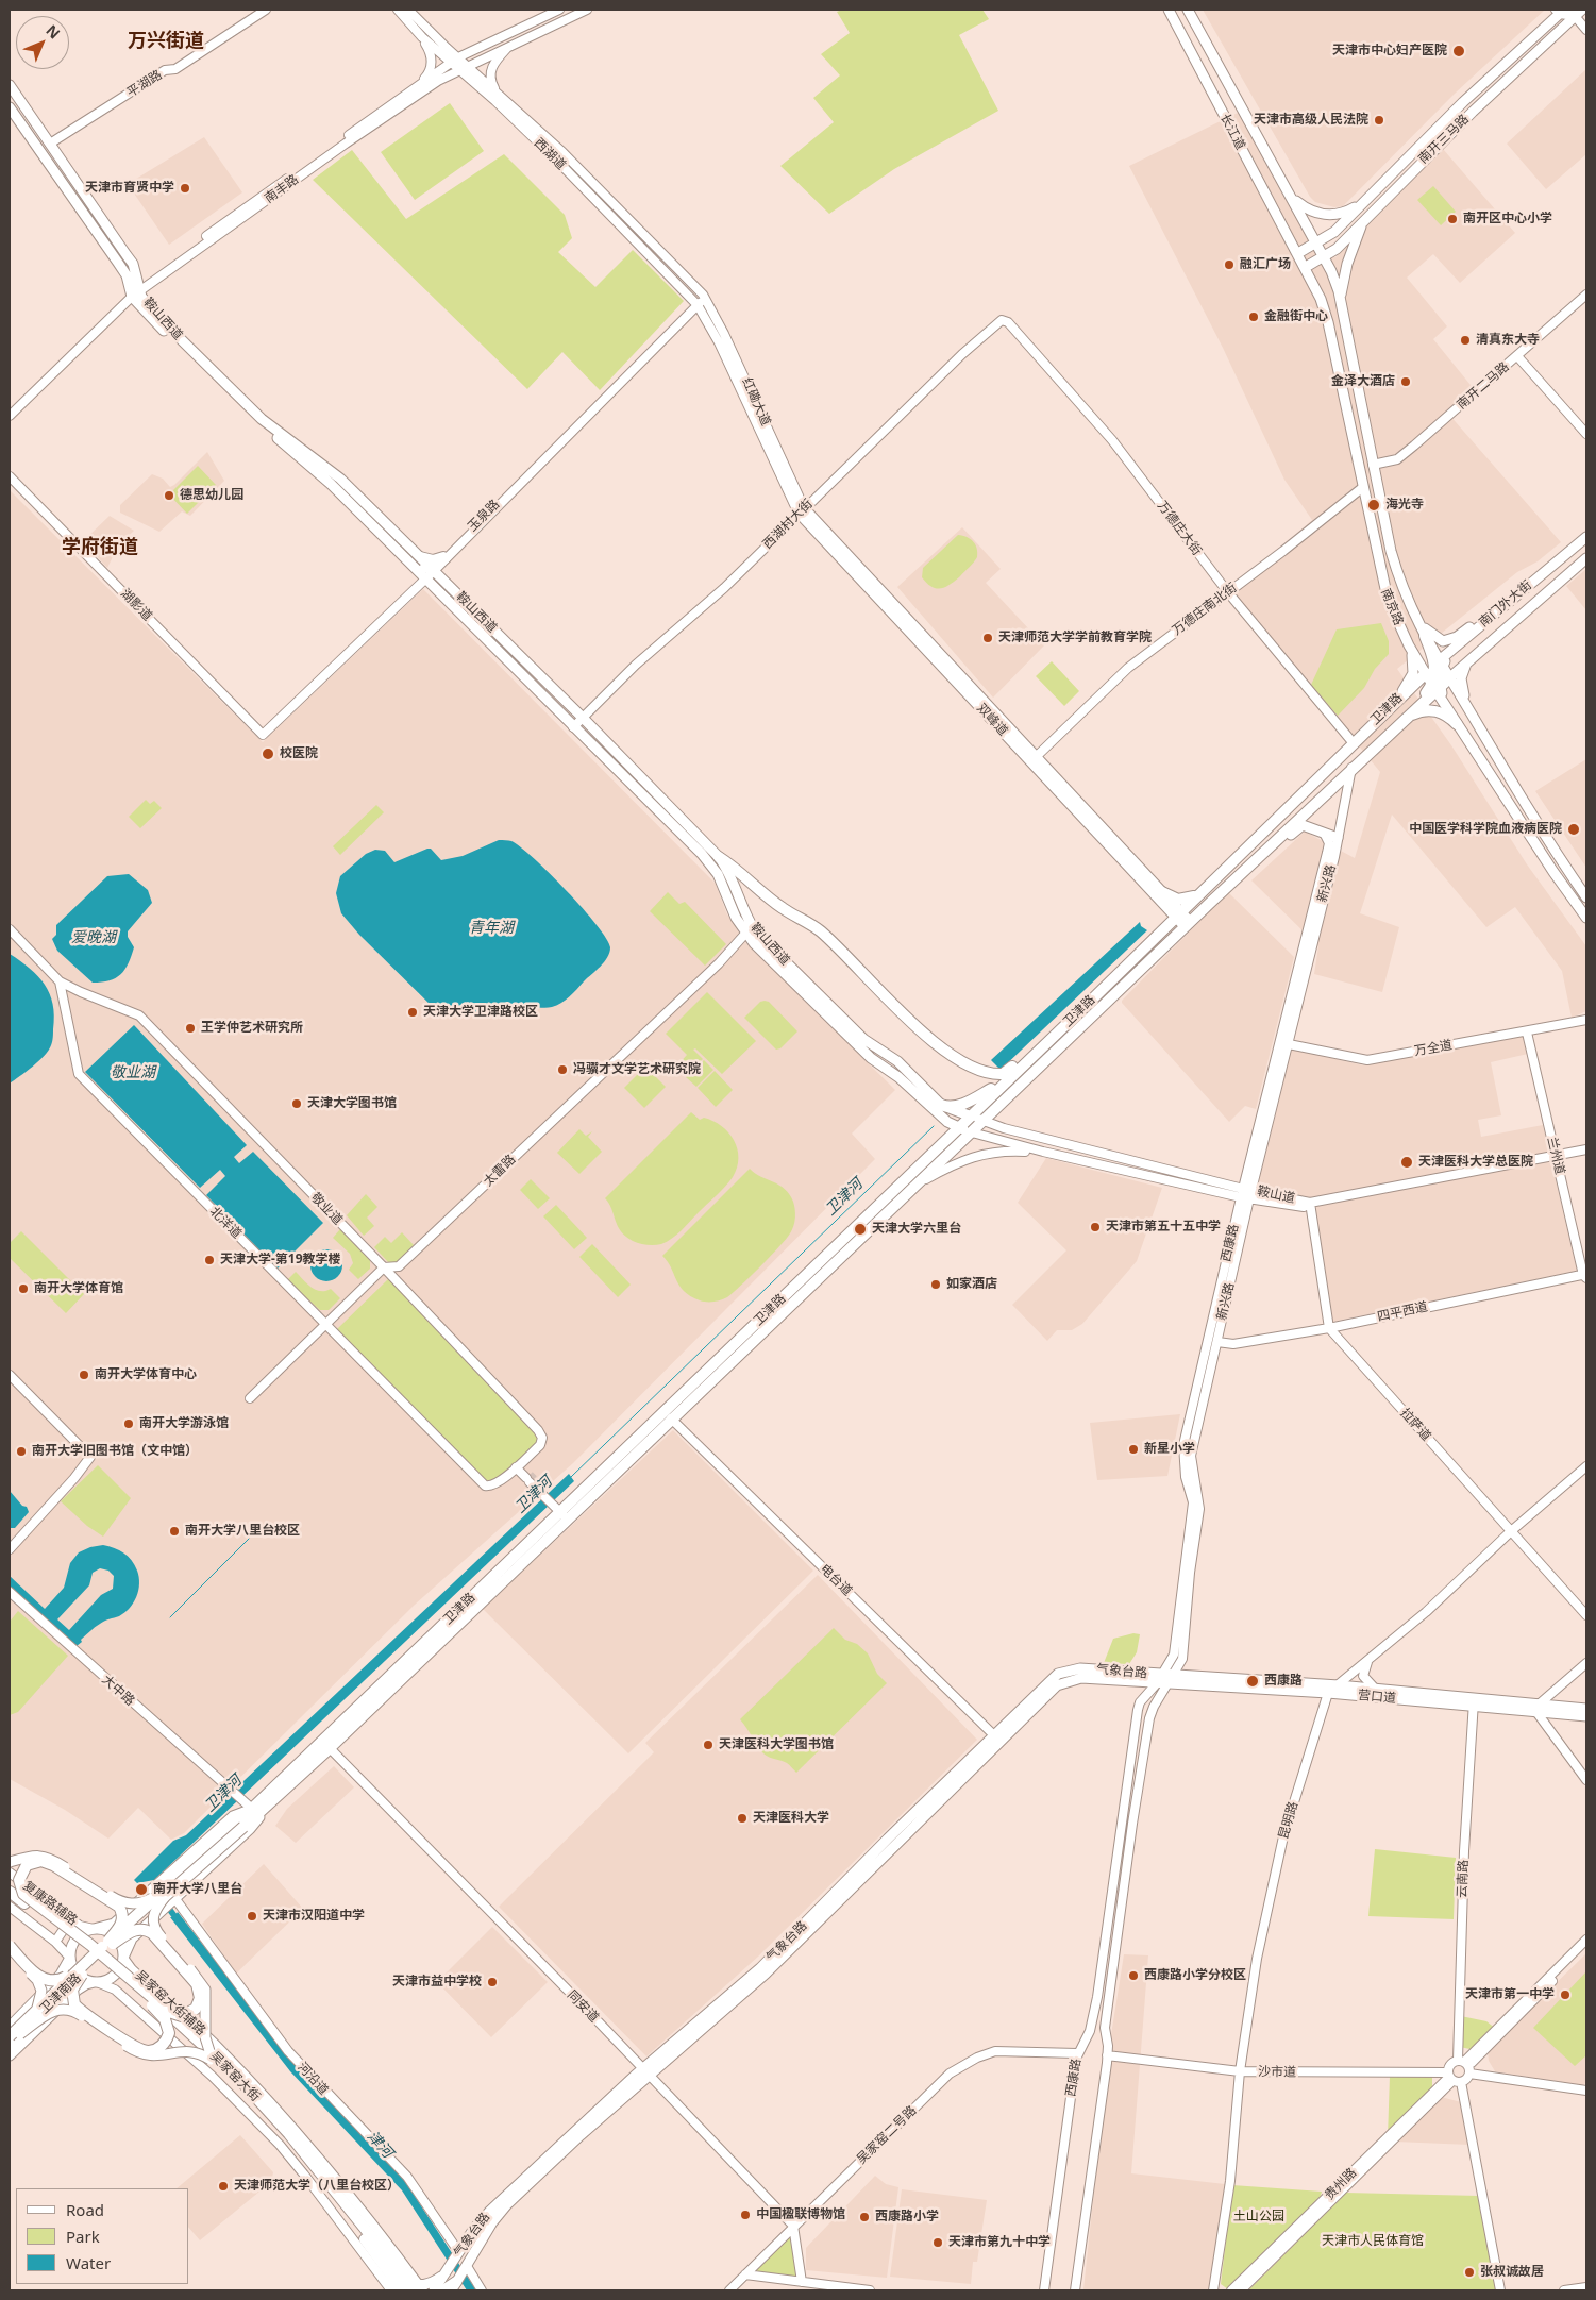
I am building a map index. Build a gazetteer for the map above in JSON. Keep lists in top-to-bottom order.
{
  "streets": {
    "highway": ["卫津路", "卫津南路", "吴家窑大街"],
    "main road": [
      "长江道",
      "南开三马路",
      "鞍山西道",
      "南门外大街",
      "南京路",
      "气象台路",
      "营口道"
    ],
    "street": [
      "平湖路",
      "西湖道",
      "南丰路",
      "南开二马路",
      "红磡大道",
      "玉泉路",
      "西湖村大街",
      "万德庄大街",
      "湖影道",
      "万德庄南北街",
      "双峰道",
      "新兴路",
      "万全道",
      "兰州道",
      "太雷路",
      "鞍山道",
      "敬业道",
      "北洋道",
      "西康路",
      "四平西道",
      "拉萨道",
      "电台道",
      "大中路",
      "昆明路",
      "云南路",
      "复康路辅路",
      "吴家窑大街辅路",
      "同安道",
      "沙市道",
      "河沿道",
      "吴家窑二号路",
      "贵州路"
    ]
  },
  "crossings": [
    ["平湖路", "鞍山西道"],
    ["长江道", "南开三马路"],
    ["长江道", "南京路"],
    ["南开三马路", "南京路"],
    ["西湖道", "南丰路"],
    ["西湖道", "红磡大道"],
    ["西湖道", "玉泉路"],
    ["南丰路", "鞍山西道"],
    ["鞍山西道", "西湖村大街"],
    ["鞍山西道", "湖影道"],
    ["鞍山西道", "卫津路"],
    ["鞍山西道", "太雷路"],
    ["鞍山西道", "鞍山道"],
    ["南开二马路", "南京路"],
    ["红磡大道", "玉泉路"],
    ["红磡大道", "西湖村大街"],
    ["红磡大道", "双峰道"],
    ["西湖村大街", "万德庄大街"],
    ["西湖村大街", "双峰道"],
    ["万德庄大街", "万德庄南北街"],
    ["万德庄大街", "卫津路"],
    ["南门外大街", "南京路"],
    ["南门外大街", "卫津路"],
    ["南京路", "万德庄南北街"],
    ["南京路", "卫津路"],
    ["万德庄南北街", "双峰道"],
    ["卫津路", "双峰道"],
    ["卫津路", "鞍山道"],
    ["卫津路", "电台道"],
    ["卫津路", "大中路"],
    ["卫津路", "卫津南路"],
    ["卫津路", "同安道"],
    ["卫津路", "河沿道"],
    ["新兴路", "万全道"],
    ["新兴路", "鞍山道"],
    ["新兴路", "西康路"],
    ["新兴路", "四平西道"],
    ["新兴路", "气象台路"],
    ["新兴路", "营口道"],
    ["万全道", "兰州道"],
    ["兰州道", "鞍山道"],
    ["兰州道", "四平西道"],
    ["太雷路", "敬业道"],
    ["太雷路", "北洋道"],
    ["鞍山道", "西康路"],
    ["敬业道", "北洋道"],
    ["西康路", "气象台路"],
    ["西康路", "吴家窑二号路"],
    ["四平西道", "拉萨道"],
    ["电台道", "气象台路"],
    ["气象台路", "营口道"],
    ["气象台路", "同安道"],
    ["气象台路", "河沿道"],
    ["营口道", "昆明路"],
    ["营口道", "云南路"],
    ["昆明路", "沙市道"],
    ["云南路", "贵州路"],
    ["复康路辅路", "吴家窑大街辅路"],
    ["吴家窑大街辅路", "吴家窑大街"],
    ["同安道", "吴家窑二号路"],
    ["沙市道", "贵州路"]
  ],
  "districts": ["万兴街道", "学府街道"],
  "water": [
    "青年湖",
    "爱晚湖",
    "敬业湖",
    "卫津河",
    "津河"
  ],
  "parks": ["土山公园", "天津市人民体育馆"],
  "places": [
    "天津市中心妇产医院",
    "天津市高级人民法院",
    "天津市育贤中学",
    "南开区中心小学",
    "融汇广场",
    "金融街中心",
    "清真东大寺",
    "金泽大酒店",
    "德思幼儿园",
    "海光寺",
    "天津师范大学学前教育学院",
    "校医院",
    "中国医学科学院血液病医院",
    "天津大学卫津路校区",
    "王学仲艺术研究所",
    "冯骥才文学艺术研究院",
    "天津大学图书馆",
    "天津医科大学总医院",
    "天津市第五十五中学",
    "天津大学六里台",
    "天津大学-第19教学楼",
    "如家酒店",
    "南开大学体育馆",
    "南开大学体育中心",
    "南开大学游泳馆",
    "新星小学",
    "南开大学旧图书馆（文中馆）",
    "南开大学八里台校区",
    "西康路",
    "天津医科大学图书馆",
    "天津医科大学",
    "南开大学八里台",
    "天津市汉阳道中学",
    "西康路小学分校区",
    "天津市益中学校",
    "天津市第一中学",
    "天津师范大学（八里台校区）",
    "中国楹联博物馆",
    "西康路小学",
    "天津市第九十中学",
    "张叔诚故居"
  ],
  "legend": ["Road", "Park", "Water"],
  "north": "top right"
}
